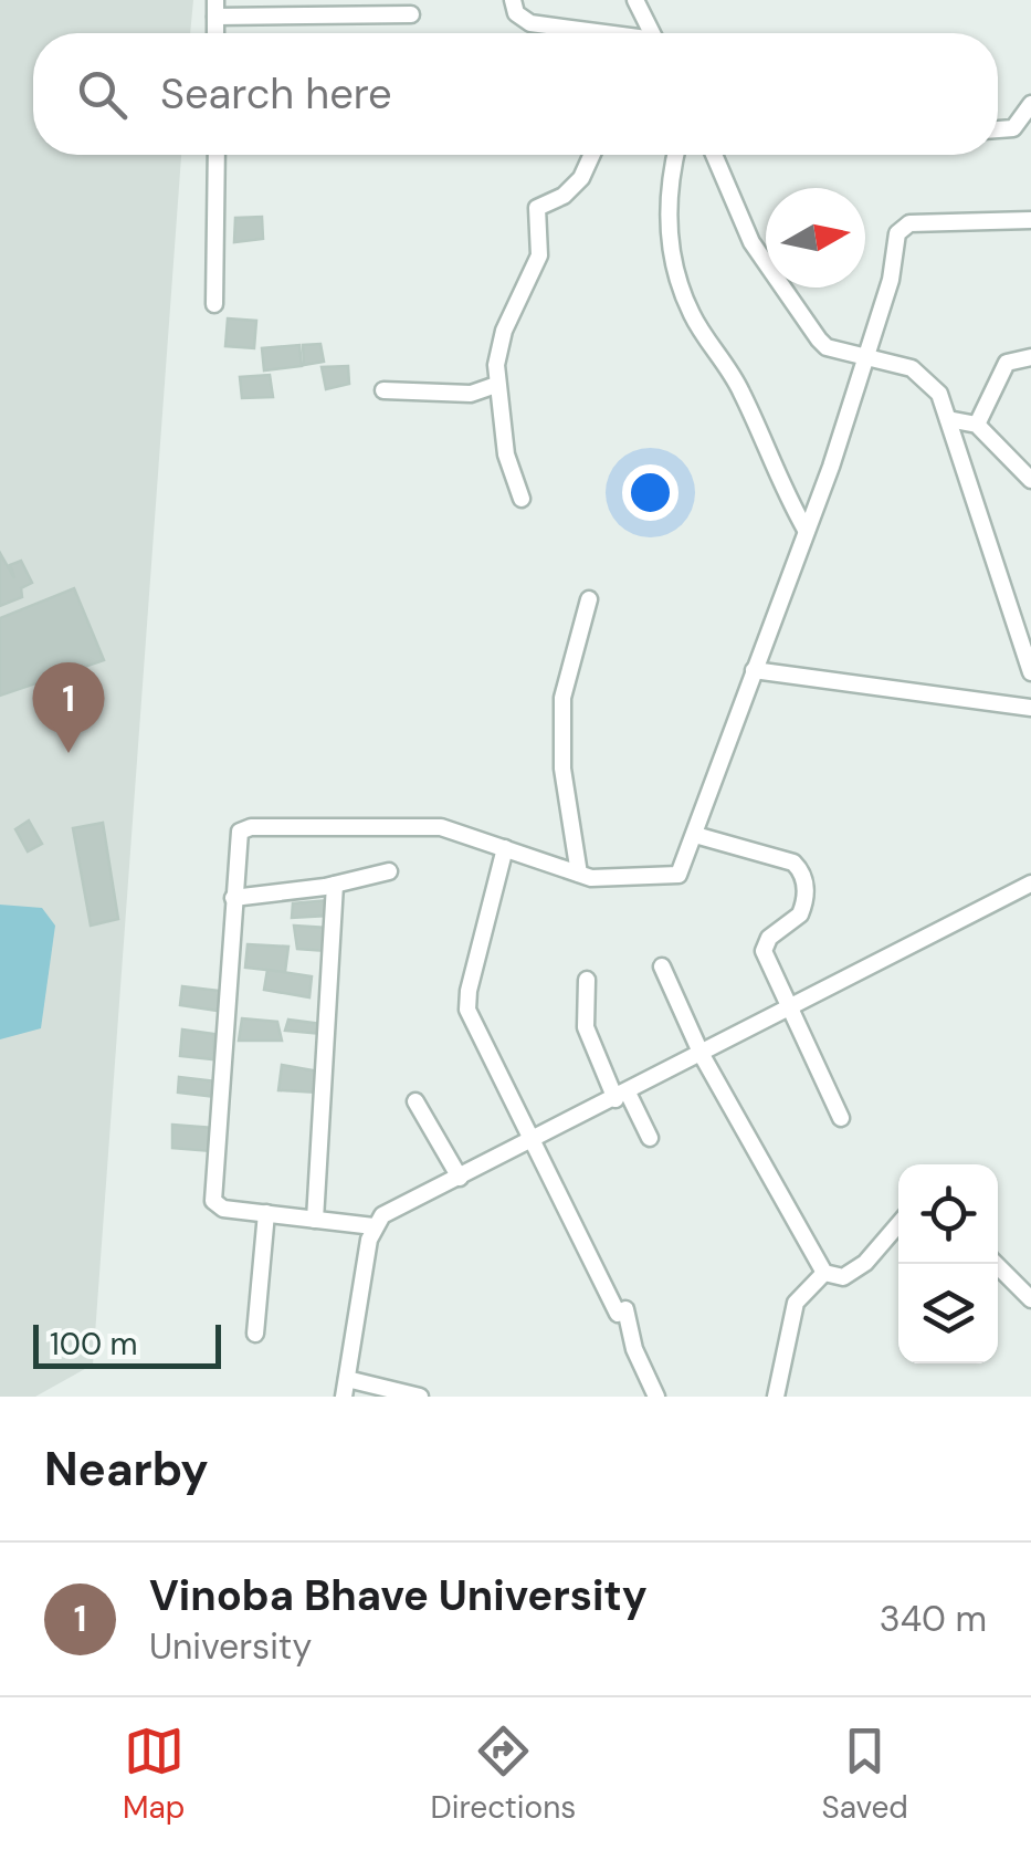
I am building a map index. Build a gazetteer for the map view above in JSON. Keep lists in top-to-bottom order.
{
  "scale_bar": "100 m",
  "north": "right",
  "page": {
    "search": "Search here",
    "pins": "1",
    "scale": "100 m",
    "heading": "Nearby",
    "list": [
      {
        "mark": "1",
        "name": "Vinoba Bhave University",
        "note": "University",
        "value": "340 m"
      }
    ],
    "nav": ["Map", "Directions", "Saved"]
  }
}
